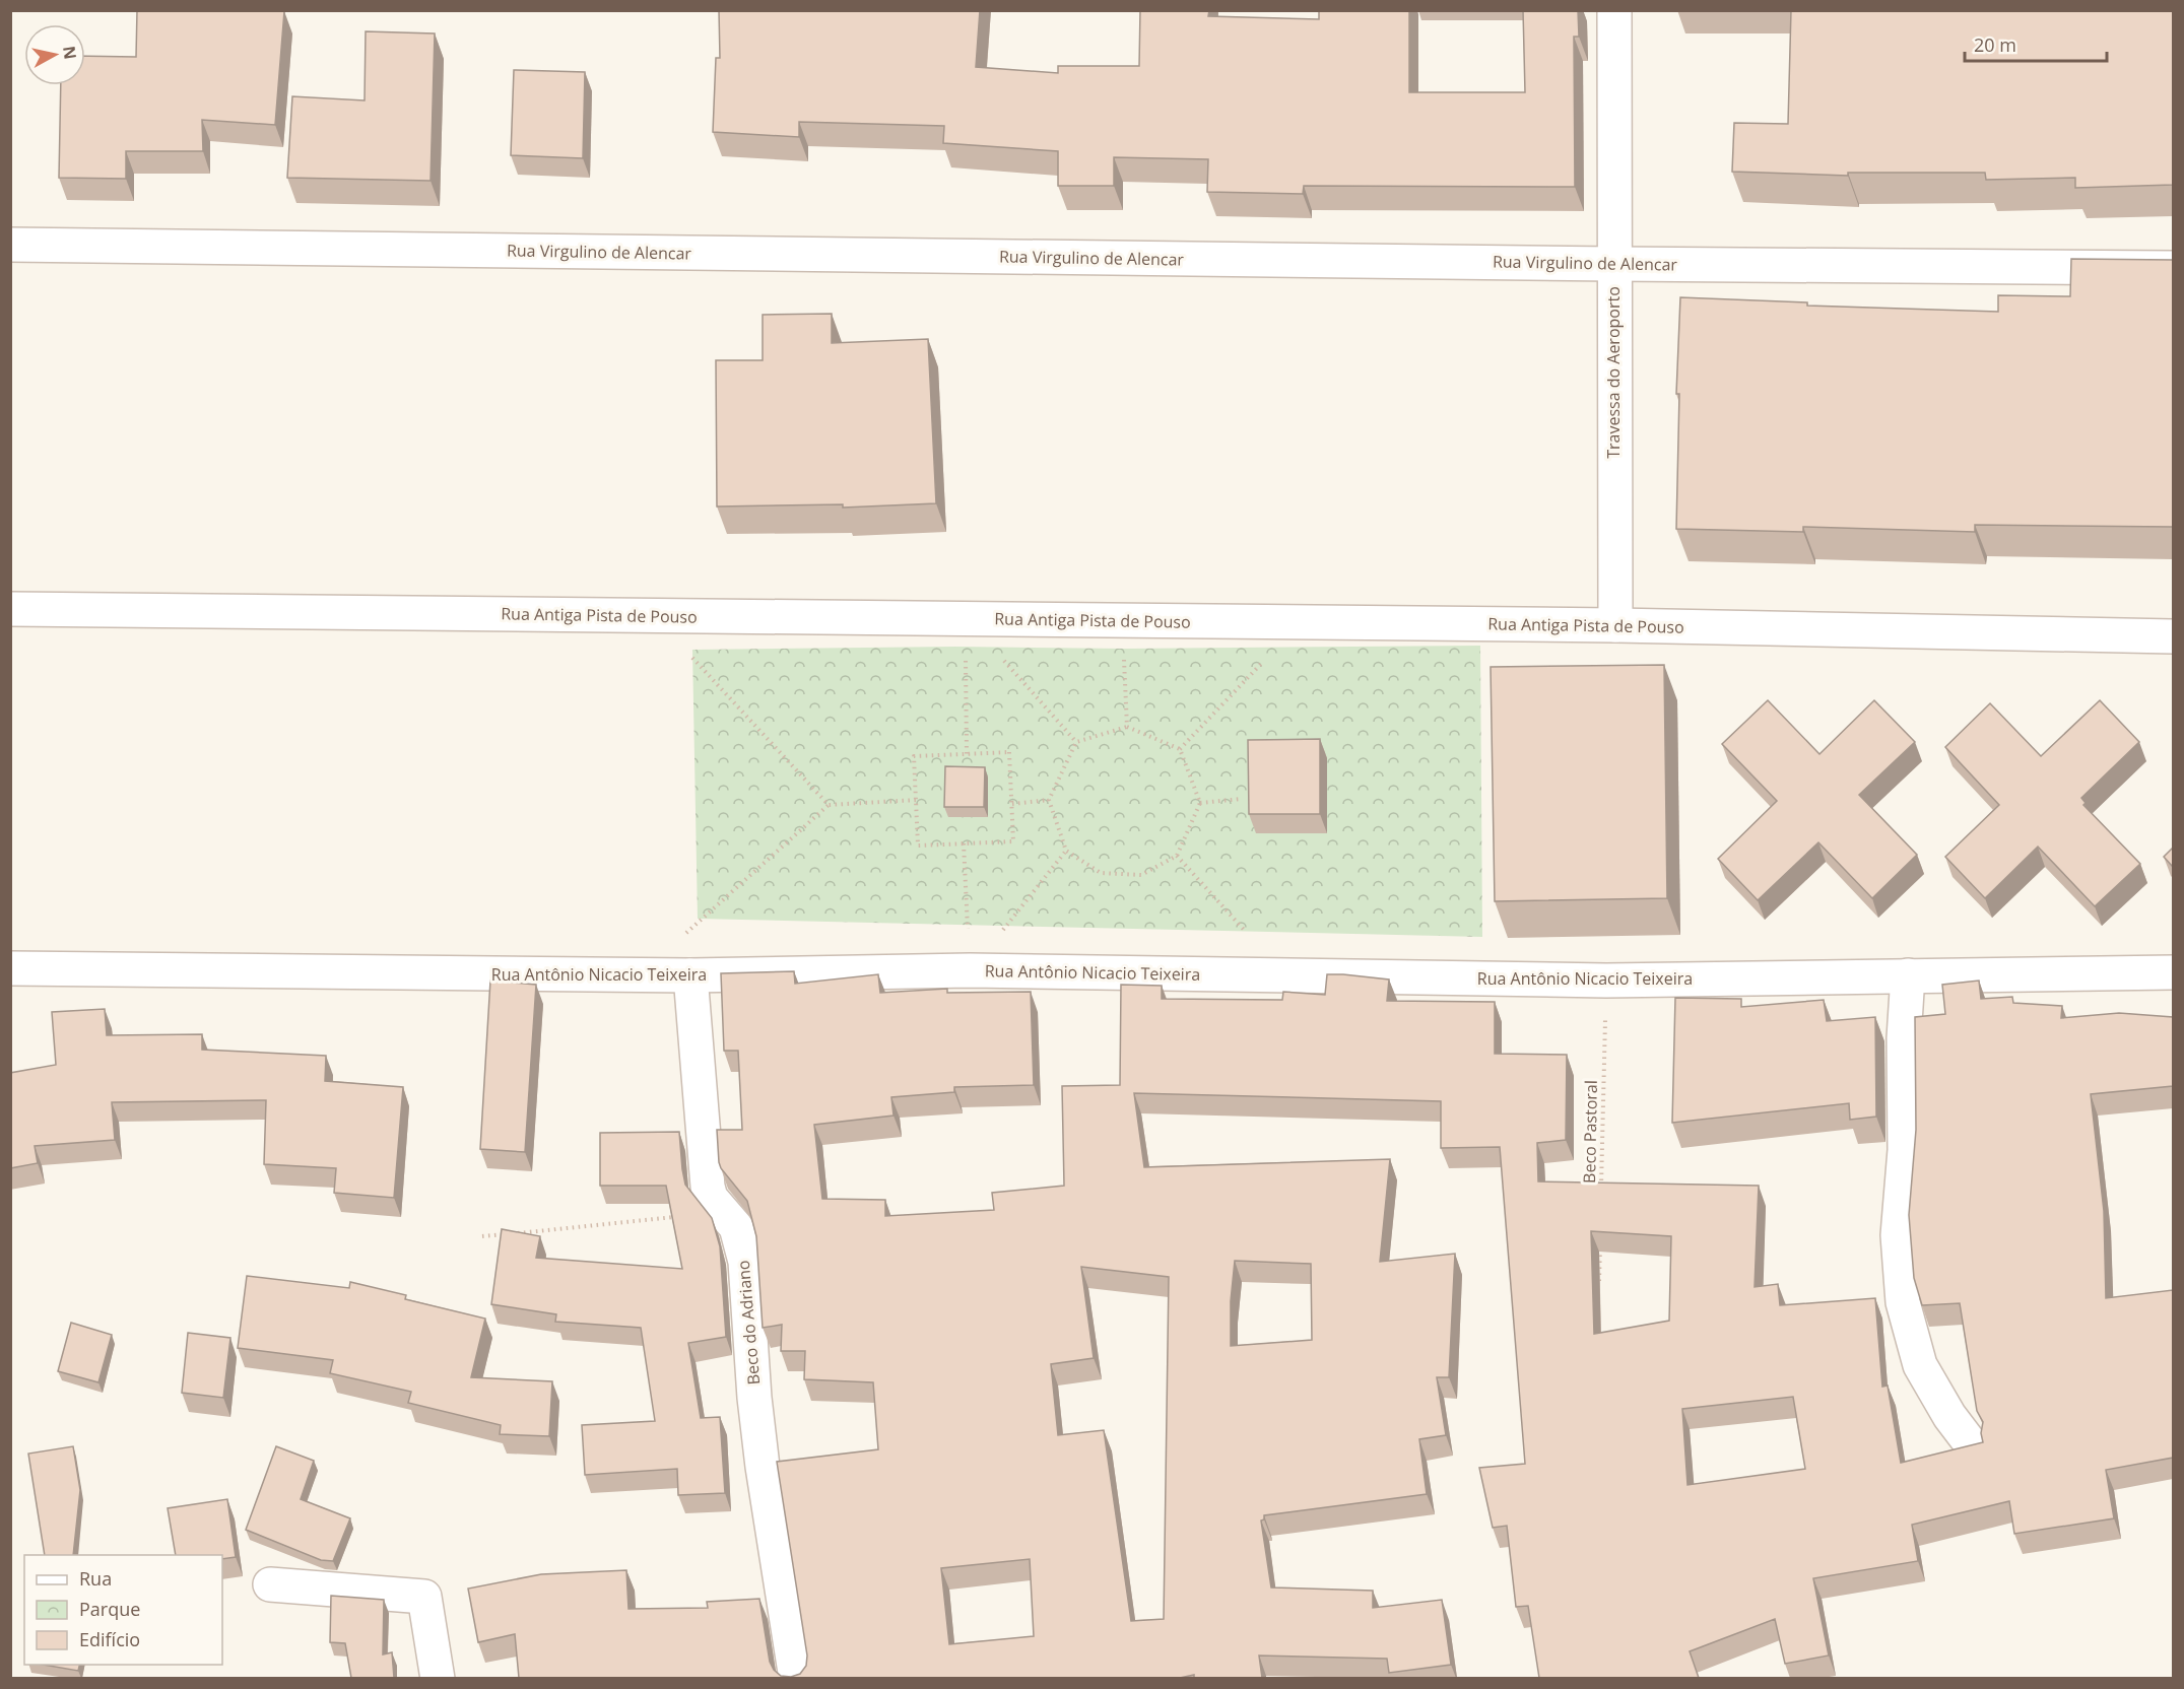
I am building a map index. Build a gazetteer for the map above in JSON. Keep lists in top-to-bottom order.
{
  "streets": {
    "street": [
      "Rua Virgulino de Alencar",
      "Travessa do Aeroporto",
      "Rua Antiga Pista de Pouso",
      "Rua Antônio Nicacio Teixeira",
      "Beco do Adriano"
    ],
    "path": ["Beco Pastoral"]
  },
  "crossings": [
    ["Rua Virgulino de Alencar", "Travessa do Aeroporto"],
    ["Travessa do Aeroporto", "Rua Antiga Pista de Pouso"],
    ["Rua Antônio Nicacio Teixeira", "Beco Pastoral"],
    ["Rua Antônio Nicacio Teixeira", "Beco do Adriano"]
  ],
  "legend": ["Rua", "Parque", "Edifício"],
  "scale_bar": "20 m",
  "north": "right"
}
